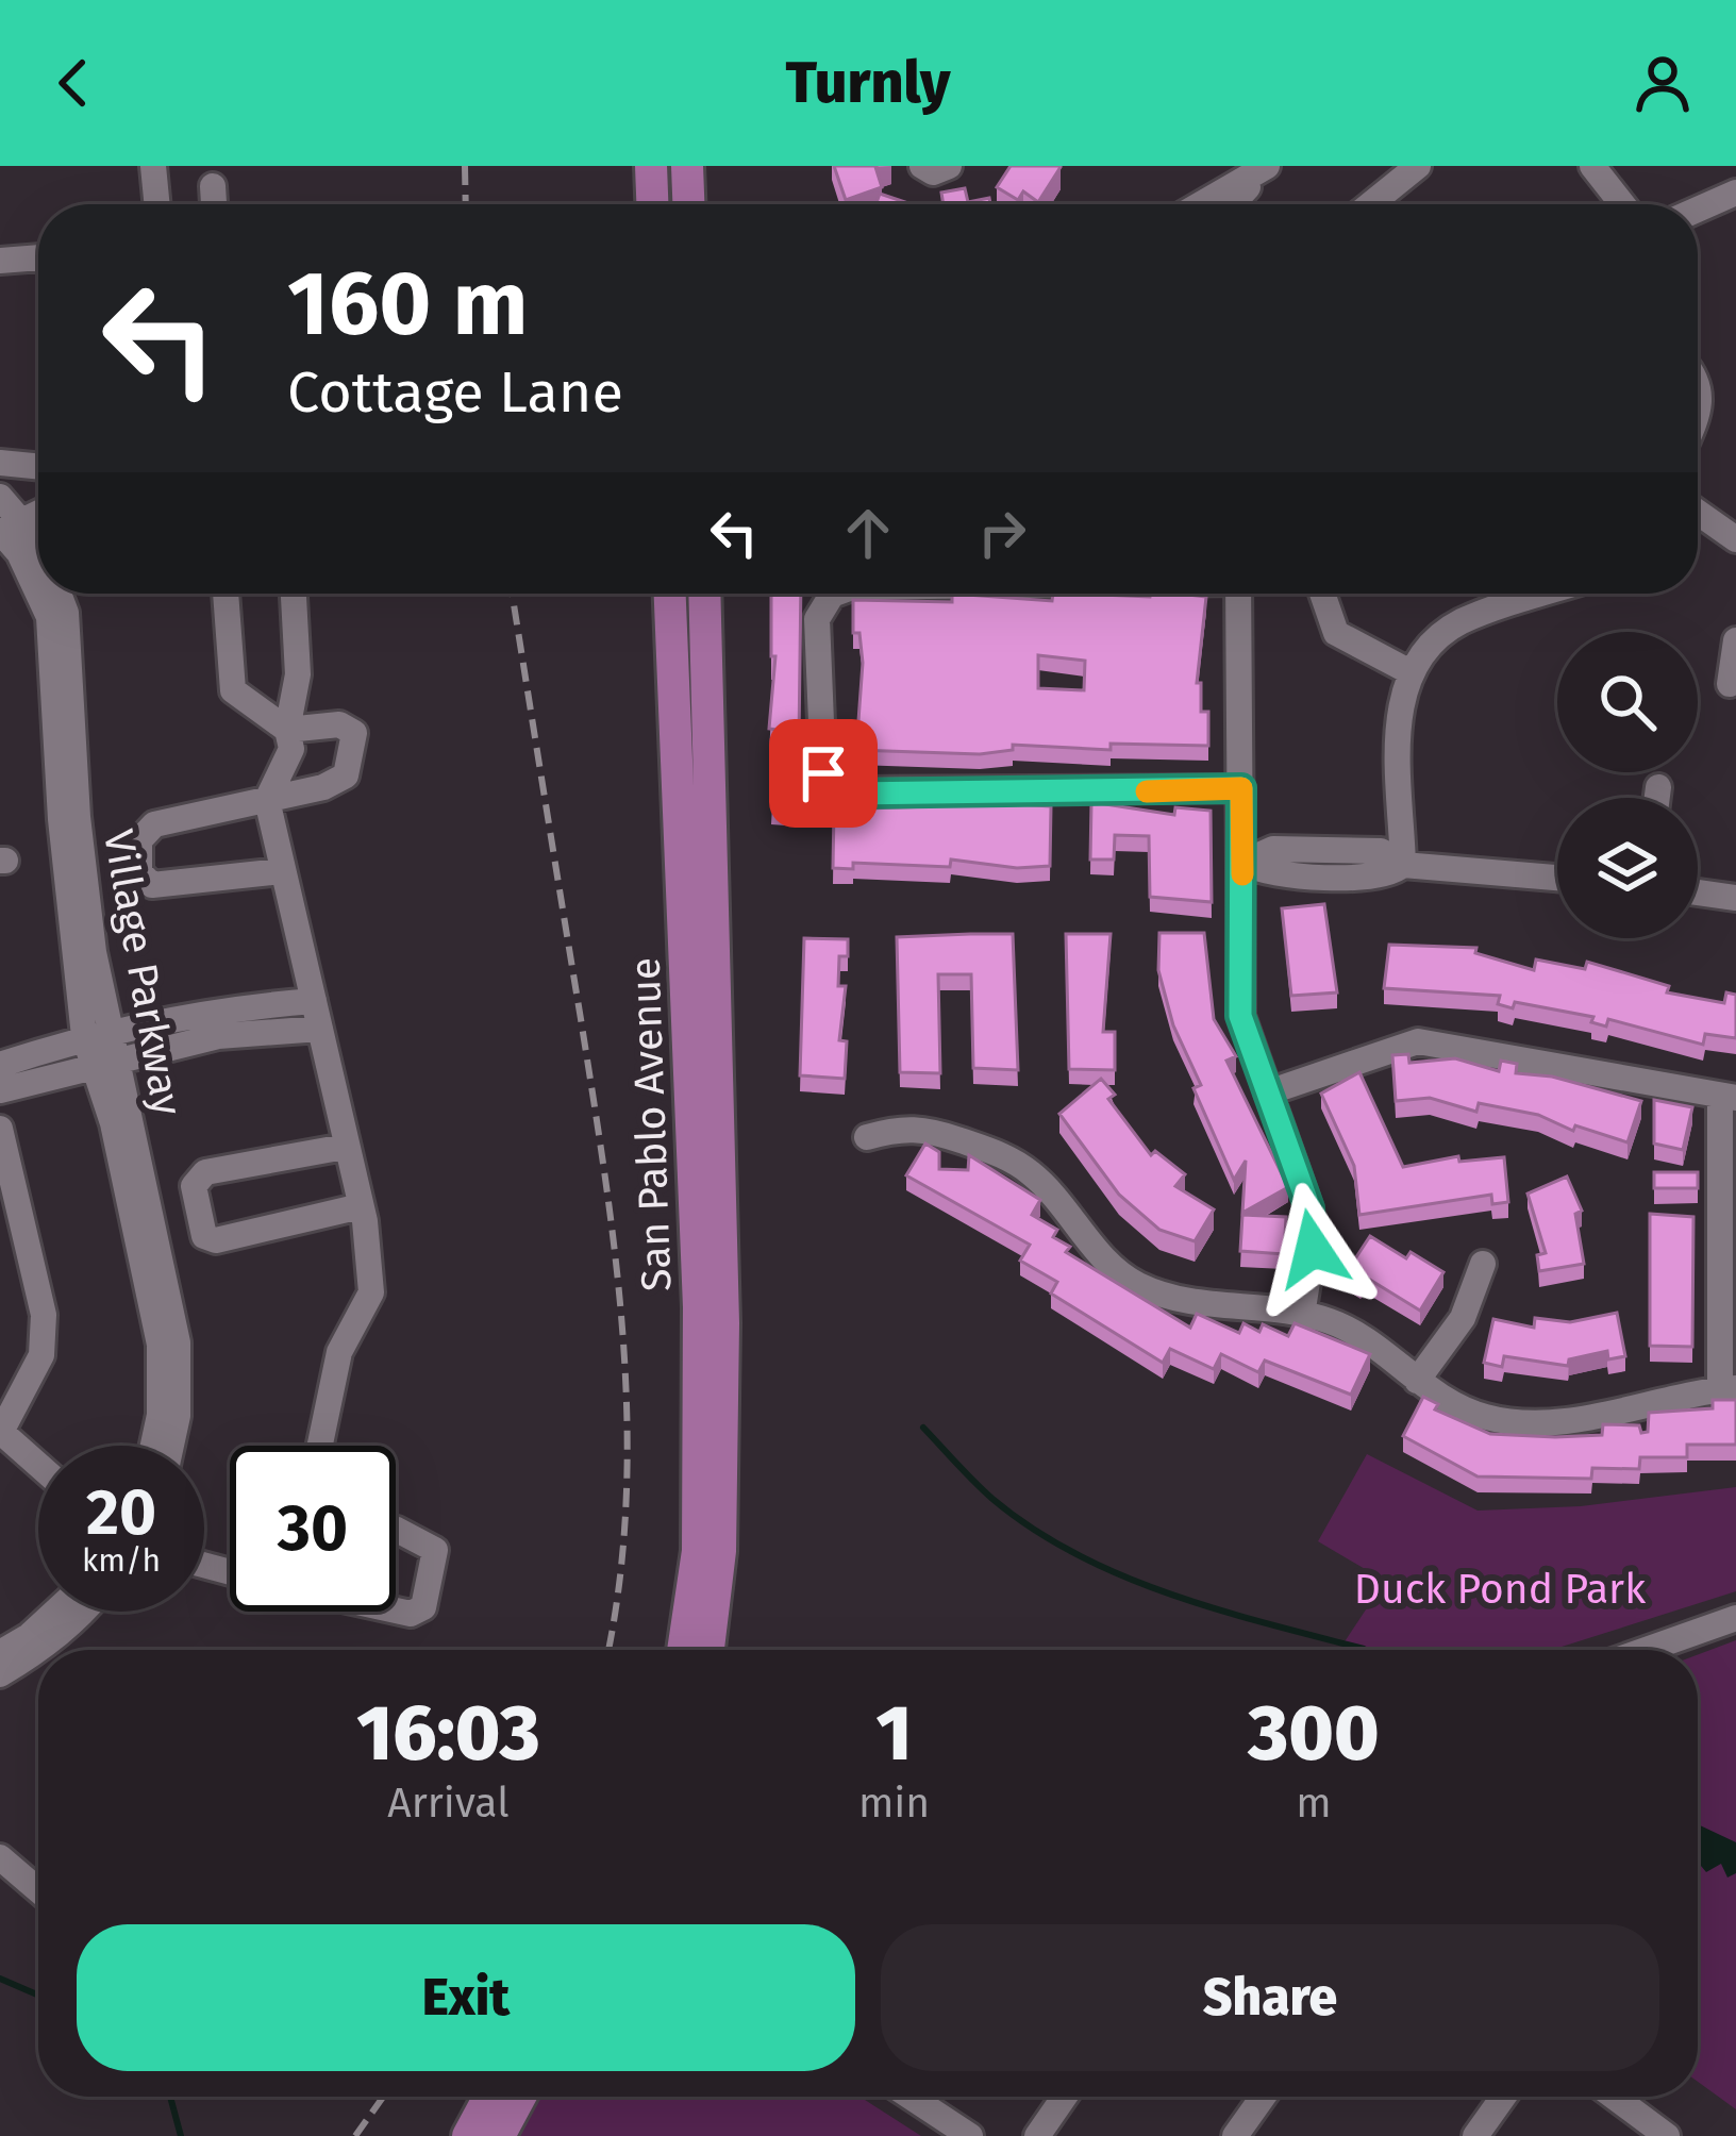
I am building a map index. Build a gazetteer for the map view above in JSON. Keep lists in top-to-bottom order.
{
  "streets": {
    "main road": ["San Pablo Avenue"],
    "street": ["Village Parkway"]
  },
  "parks": ["Duck Pond Park"],
  "page": {
    "header": "Turnly",
    "turn": ["160 m", "Cottage Lane"],
    "speed": "20 km/h",
    "limit": "30",
    "eta": [
      "16:03",
      "Arrival",
      "1",
      "min",
      "300",
      "m"
    ],
    "buttons": ["Exit", "Share"]
  }
}
